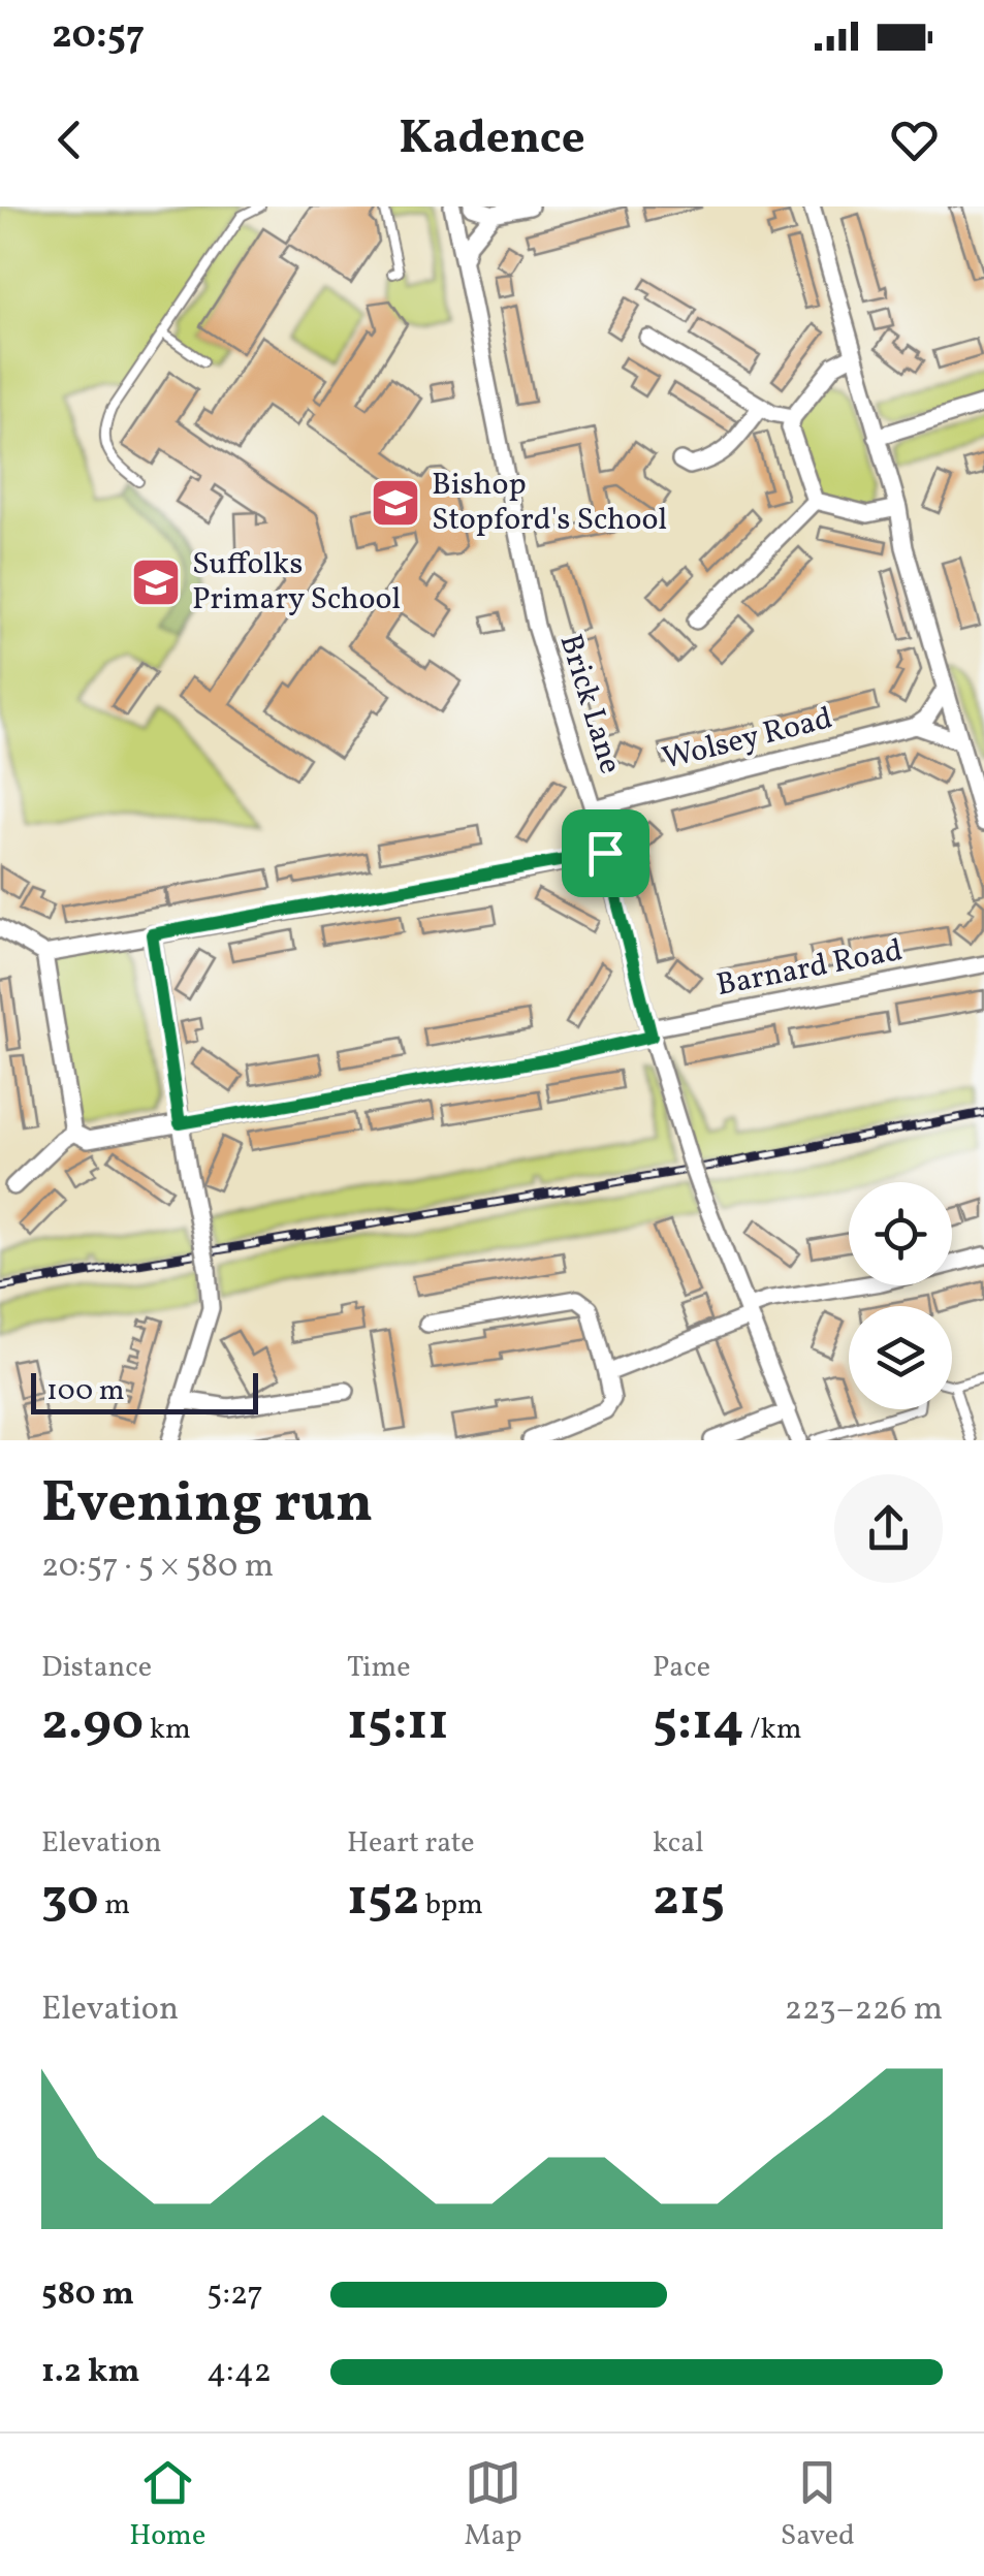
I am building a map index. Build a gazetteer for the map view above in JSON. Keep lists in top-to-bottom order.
{
  "streets": {
    "street": ["Brick Lane", "Wolsey Road", "Barnard Road"]
  },
  "crossings": [
    ["Brick Lane", "Wolsey Road"],
    ["Brick Lane", "Barnard Road"]
  ],
  "places": {
    "school or university": ["Bishop Stopford's School", "Suffolks Primary School"]
  },
  "scale_bar": "100 m",
  "page": {
    "status": "20:57",
    "header": "Kadence",
    "scale": "100 m",
    "heading": ["Evening run", "20:57 · 5 × 580 m"],
    "stats": [
      ["Distance", "2.90 km"],
      ["Time", "15:11"],
      ["Pace", "5:14 /km"],
      ["Elevation", "30 m"],
      ["Heart rate", "152 bpm"],
      ["kcal", "215"]
    ],
    "chart": ["Elevation", "223–226 m"],
    "list": [
      {
        "name": "580 m",
        "note": "5:27"
      },
      {
        "name": "1.2 km",
        "note": "4:42"
      }
    ],
    "tabs": ["Home", "Map", "Saved"]
  }
}
